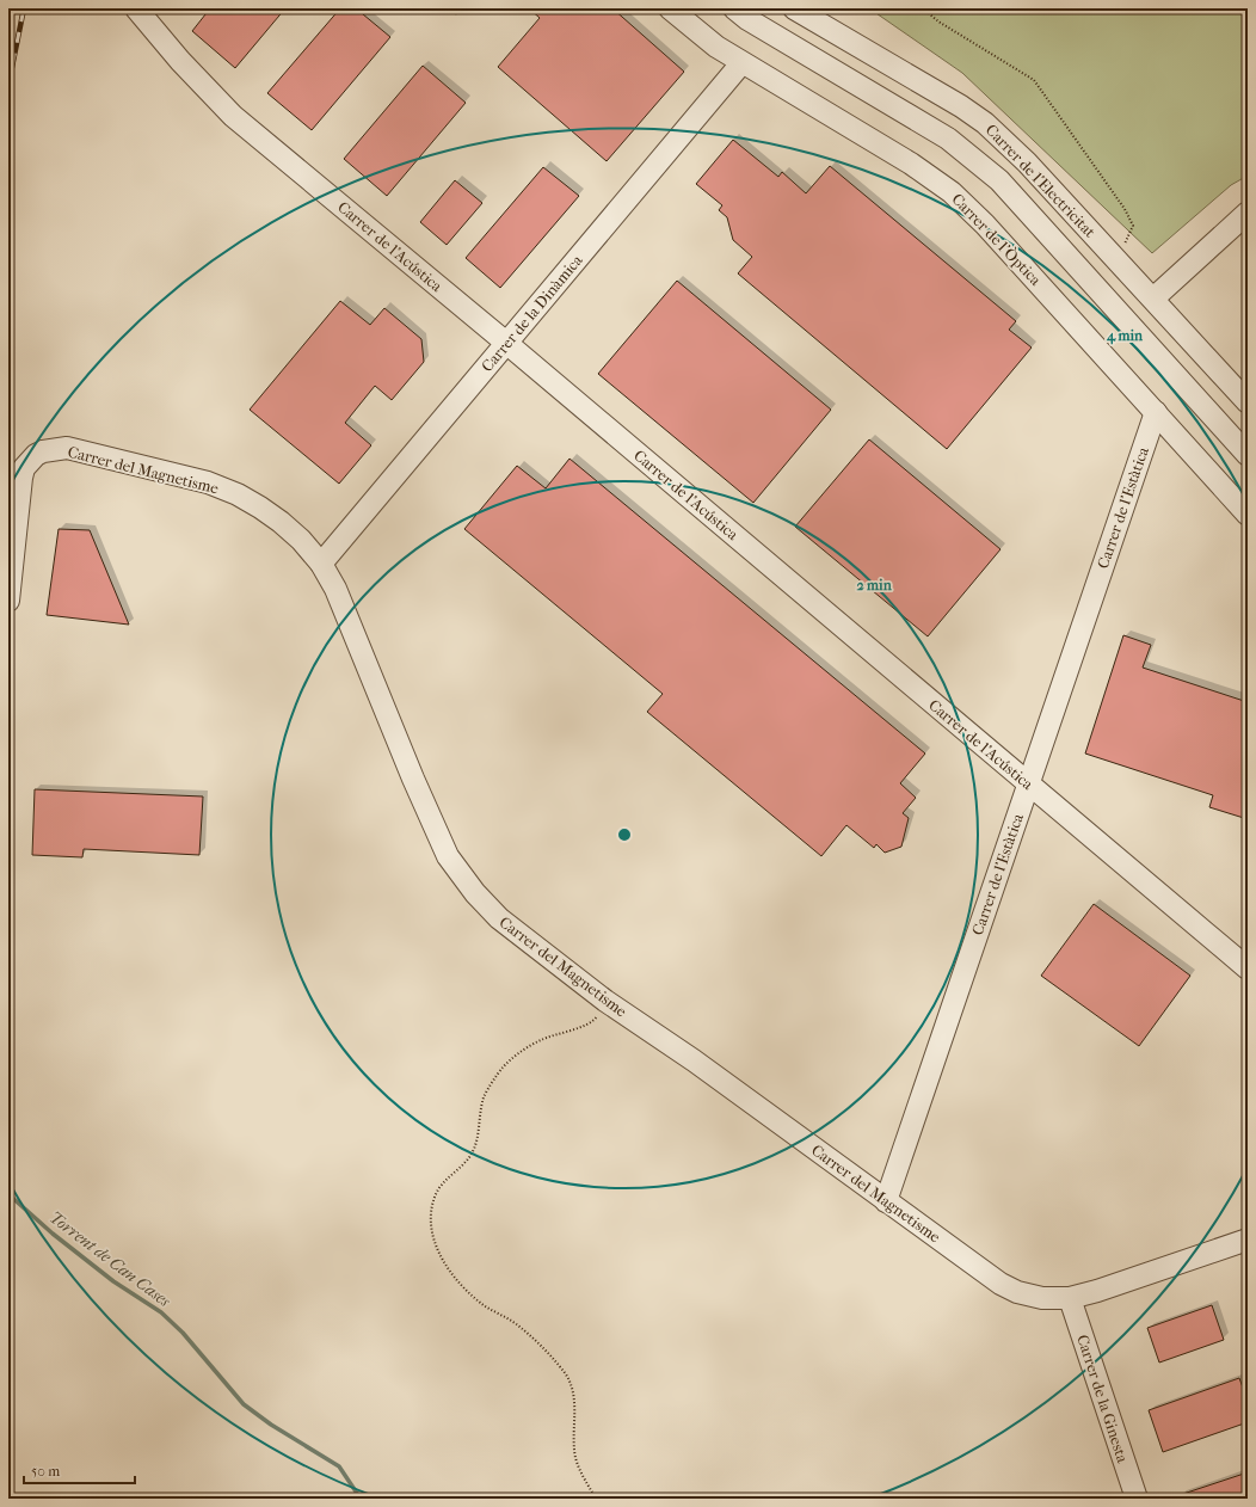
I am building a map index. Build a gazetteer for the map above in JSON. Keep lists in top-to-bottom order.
{
  "streets": {
    "street": [
      "Carrer de l'Electricitat",
      "Carrer de l'Òptica",
      "Carrer de l'Acústica",
      "Carrer de la Dinàmica",
      "Carrer del Magnetisme",
      "Carrer de l'Estàtica",
      "Carrer de la Ginesta"
    ]
  },
  "crossings": [
    ["Carrer de l'Òptica", "Carrer de la Dinàmica"],
    ["Carrer de l'Òptica", "Carrer de l'Estàtica"],
    ["Carrer de l'Acústica", "Carrer de la Dinàmica"],
    ["Carrer de l'Acústica", "Carrer de l'Estàtica"],
    ["Carrer de la Dinàmica", "Carrer del Magnetisme"],
    ["Carrer del Magnetisme", "Carrer de l'Estàtica"],
    ["Carrer del Magnetisme", "Carrer de la Ginesta"]
  ],
  "water": ["Torrent de Can Cases"],
  "scale_bar": "50 m",
  "rings": ["4 min", "2 min"]
}
